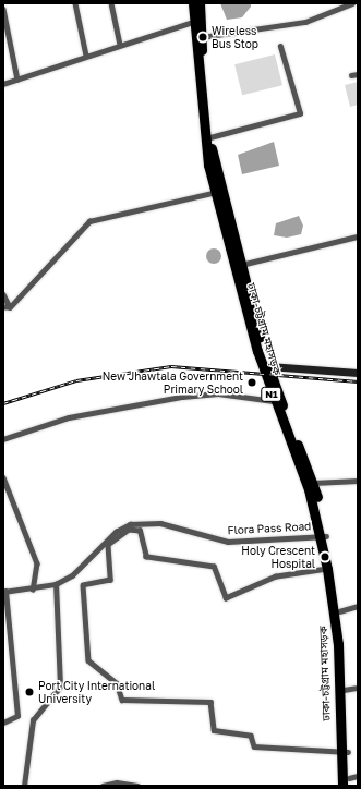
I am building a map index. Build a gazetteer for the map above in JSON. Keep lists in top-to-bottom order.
{
  "streets": {
    "highway": ["ঢাকা-চট্টগ্রাম মহাসড়ক", "N1"],
    "street": ["Flora Pass Road"]
  },
  "crossings": [
    ["ঢাকা-চট্টগ্রাম মহাসড়ক", "Flora Pass Road"]
  ],
  "places": [
    "Wireless Bus Stop",
    "New Jhawtala Government Primary School",
    "Holy Crescent Hospital",
    "Port City International University"
  ]
}
